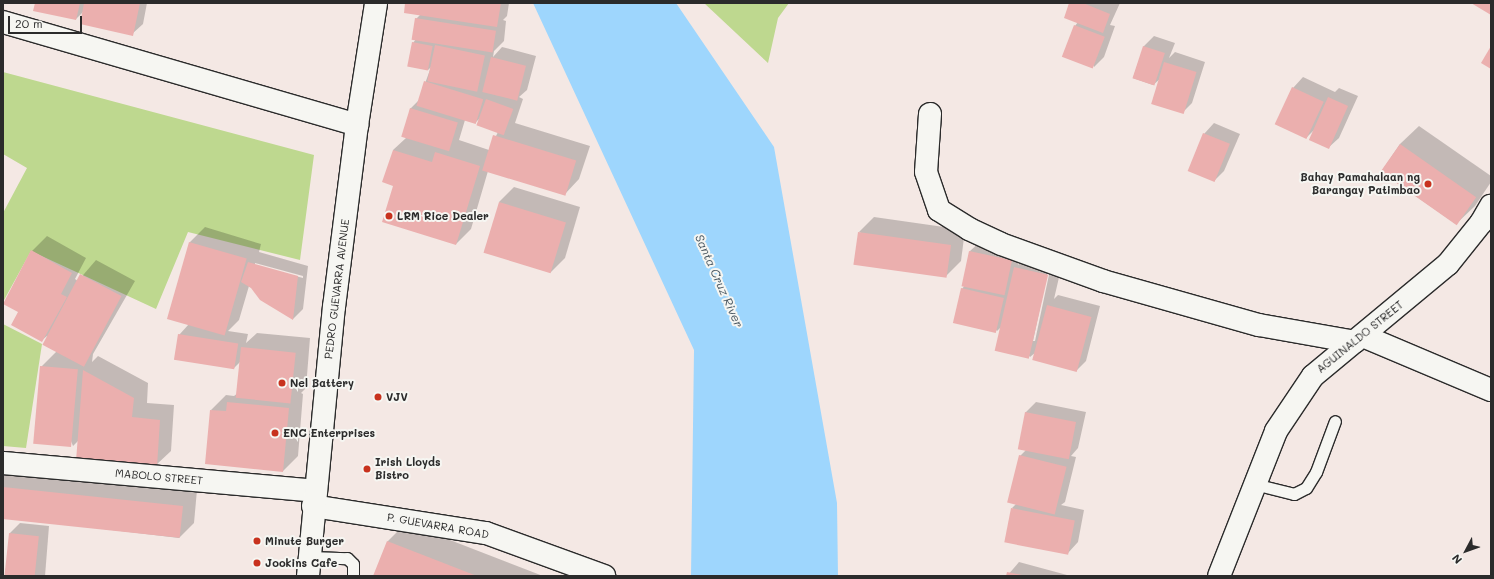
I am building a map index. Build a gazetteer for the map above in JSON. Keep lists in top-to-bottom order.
{
  "streets": {
    "street": [
      "PEDRO GUEVARRA AVENUE",
      "AGUINALDO STREET",
      "MABOLO STREET",
      "P. GUEVARRA ROAD"
    ]
  },
  "crossings": [
    ["PEDRO GUEVARRA AVENUE", "MABOLO STREET"],
    ["PEDRO GUEVARRA AVENUE", "P. GUEVARRA ROAD"],
    ["MABOLO STREET", "P. GUEVARRA ROAD"]
  ],
  "water": ["Santa Cruz River"],
  "places": [
    "Bahay Pamahalaan ng Barangay Patimbao",
    "LRM Rice Dealer",
    "Nel Battery",
    "VJV",
    "ENC Enterprises",
    "Irish Lloyds Bistro",
    "Minute Burger",
    "Jookins Cafe"
  ],
  "scale_bar": "20 m",
  "north": "bottom left"
}
